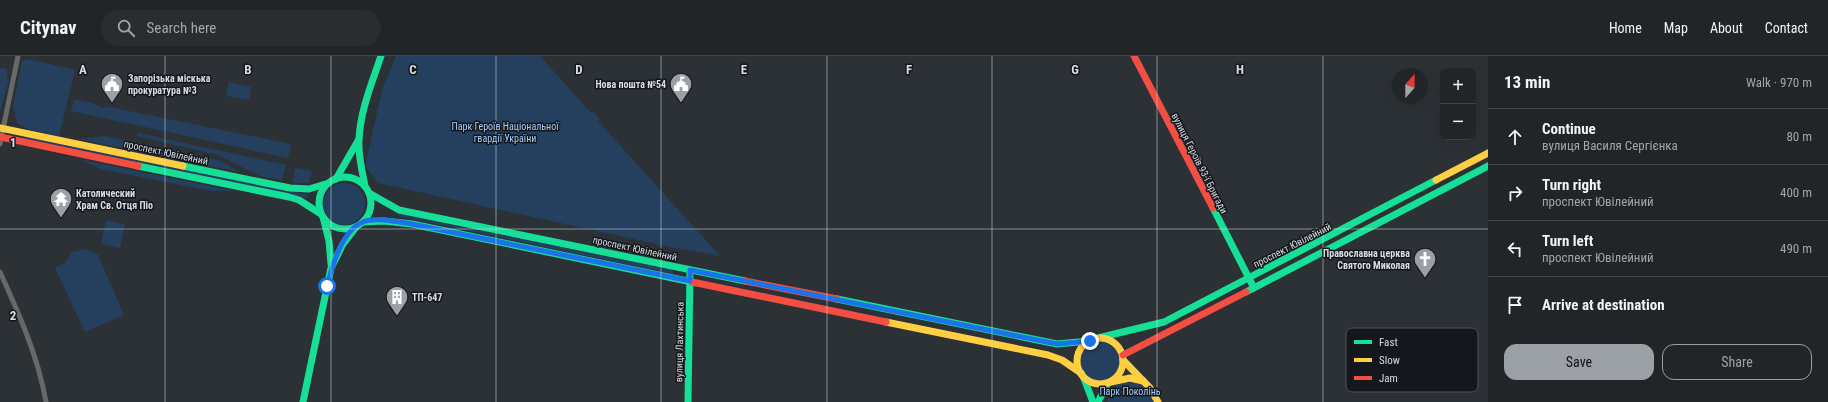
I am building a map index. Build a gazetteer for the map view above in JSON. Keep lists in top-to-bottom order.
{
  "streets": {
    "main road": ["проспект Ювілейний", "вулиця Героїв 93-ї Бригади", "вулиця Лахтинська"]
  },
  "crossings": [
    ["проспект Ювілейний", "вулиця Героїв 93-ї Бригади"],
    ["проспект Ювілейний", "вулиця Лахтинська"]
  ],
  "parks": ["Парк Героїв Національної гвардії України", "Парк Поколінь"],
  "places": {
    "public building": ["Запорізька міскька прокуратура №3", "Нова пошта №54"],
    "temple": ["Католический Храм Св. Отця Піо"],
    "church": ["Православна церква Святого Миколая"],
    "building": ["ТП-647"]
  },
  "legend": ["Fast", "Slow", "Jam"],
  "north": "top",
  "page": {
    "header": "Citynav",
    "search": "Search here",
    "nav": [
      "Home",
      "Map",
      "About",
      "Contact"
    ],
    "heading": ["13 min", "Walk · 970 m"],
    "map_buttons": ["+", "−"],
    "list": [
      ["Continue", "вулиця Василя Сергієнка", "80 m"],
      ["Turn right", "проспект Ювілейний", "400 m"],
      ["Turn left", "проспект Ювілейний", "490 m"],
      "Arrive at destination"
    ],
    "buttons": ["Save", "Share"]
  },
  "grid": {
    "columns": [
      "A",
      "B",
      "C",
      "D",
      "E",
      "F",
      "G",
      "H"
    ],
    "rows": ["1", "2"]
  }
}
